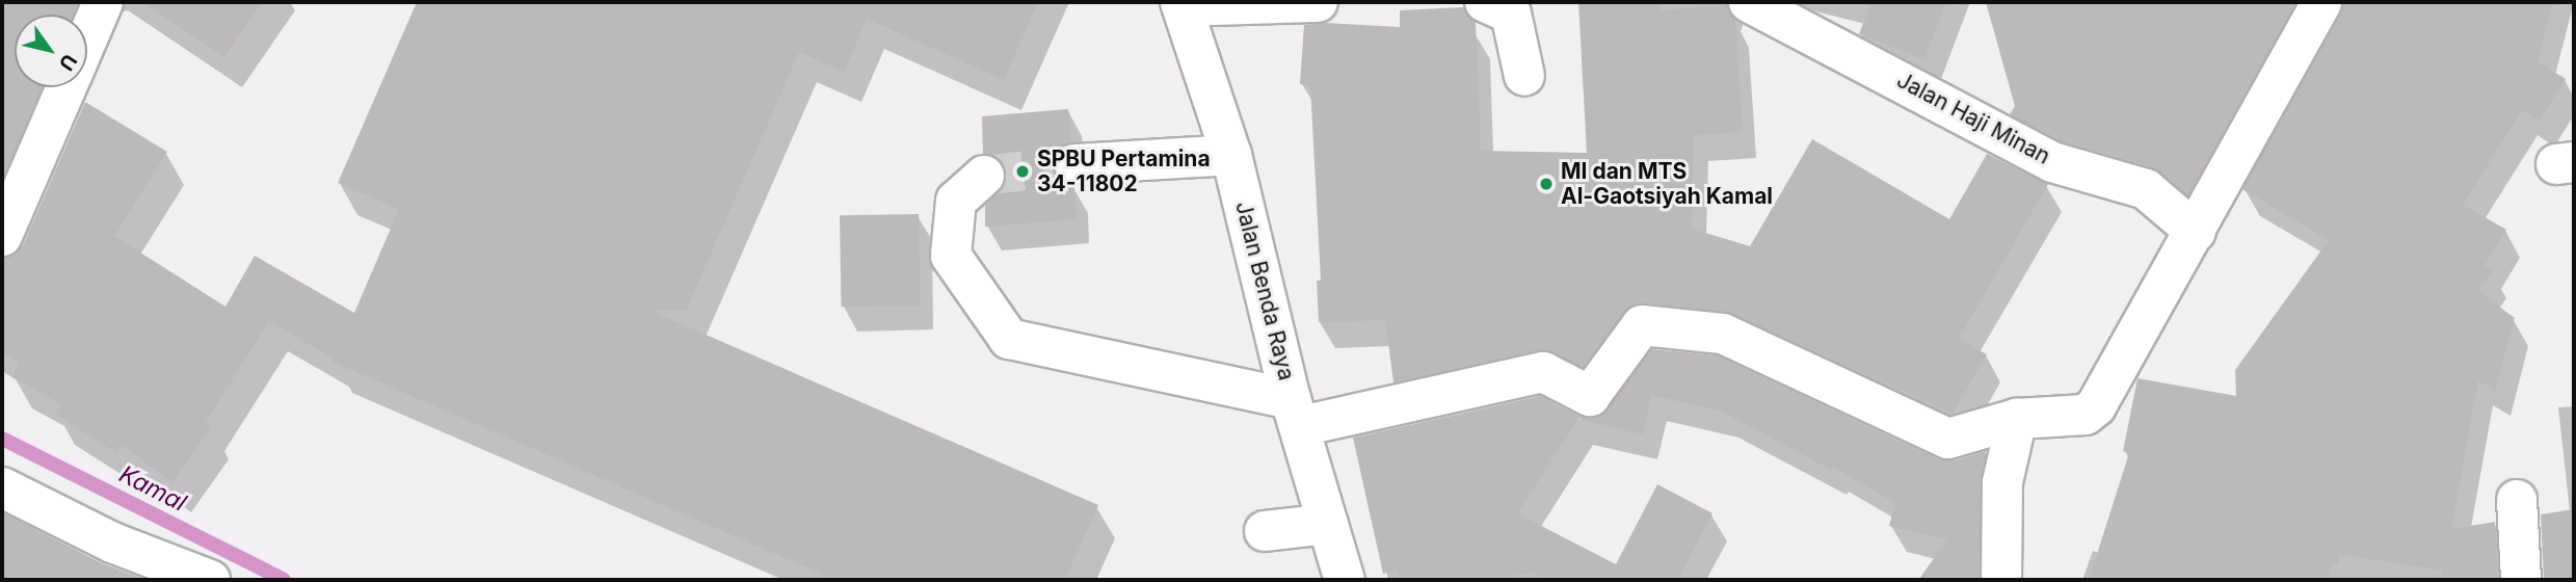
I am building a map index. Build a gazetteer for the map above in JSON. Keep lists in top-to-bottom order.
{
  "streets": {
    "street": ["Jalan Haji Minan", "Jalan Benda Raya"]
  },
  "water": ["Kamal"],
  "places": ["SPBU Pertamina 34-11802", "MI dan MTS Al-Gaotsiyah Kamal"],
  "north": "bottom right"
}
